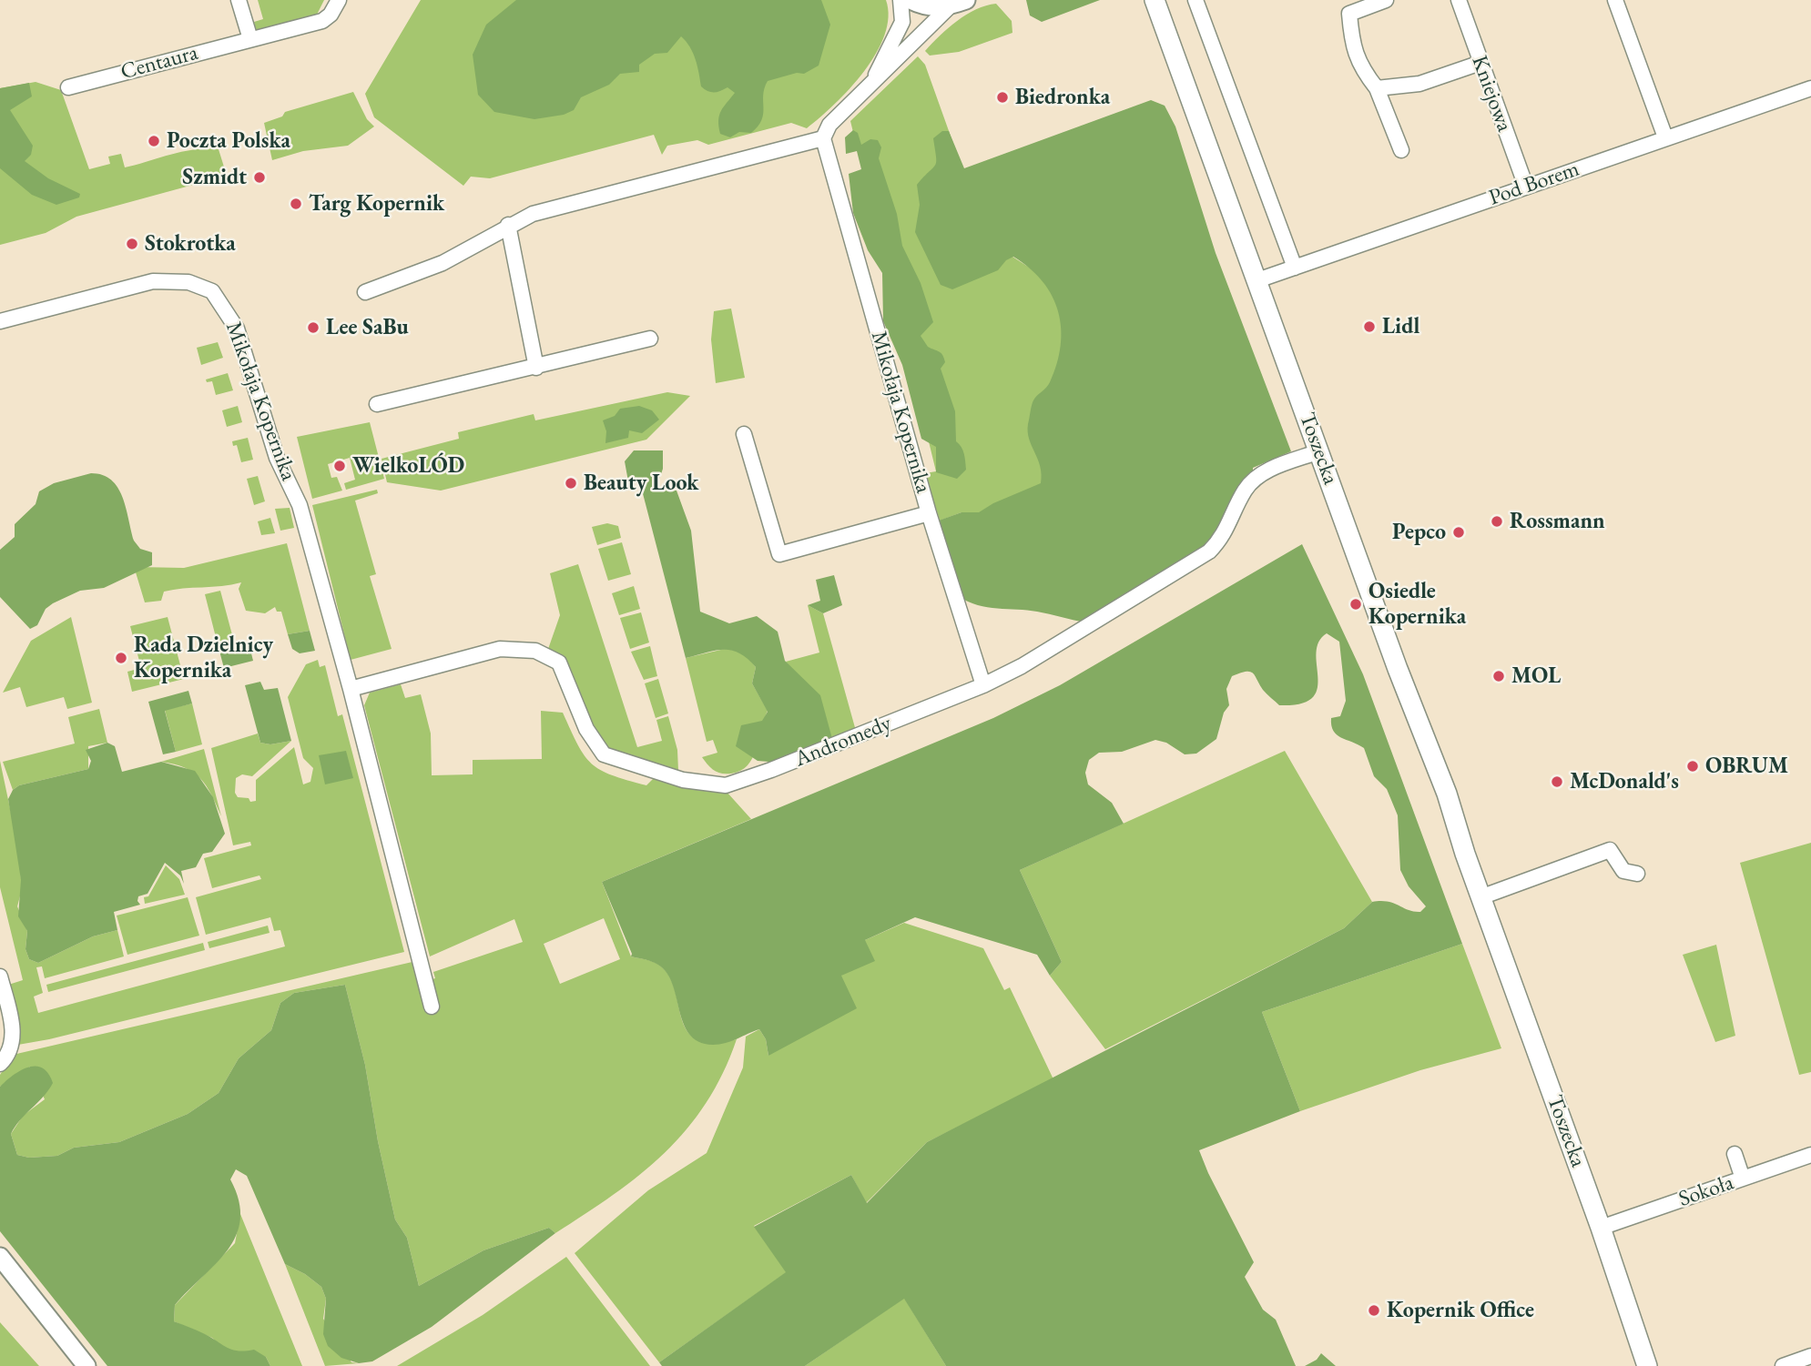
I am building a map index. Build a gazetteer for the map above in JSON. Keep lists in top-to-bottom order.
{
  "streets": {
    "main road": ["Toszecka"],
    "street": [
      "Centaura",
      "Kniejowa",
      "Pod Borem",
      "Mikołaja Kopernika",
      "Andromedy",
      "Sokoła"
    ]
  },
  "crossings": [
    ["Kniejowa", "Pod Borem"],
    ["Pod Borem", "Toszecka"],
    ["Mikołaja Kopernika", "Andromedy"],
    ["Toszecka", "Andromedy"],
    ["Toszecka", "Sokoła"]
  ],
  "places": [
    "Biedronka",
    "Poczta Polska",
    "Szmidt",
    "Targ Kopernik",
    "Stokrotka",
    "Lidl",
    "Lee SaBu",
    "WielkoLÓD",
    "Beauty Look",
    "Rossmann",
    "Pepco",
    "Osiedle Kopernika",
    "Rada Dzielnicy Kopernika",
    "MOL",
    "OBRUM",
    "McDonald's",
    "Kopernik Office"
  ]
}
